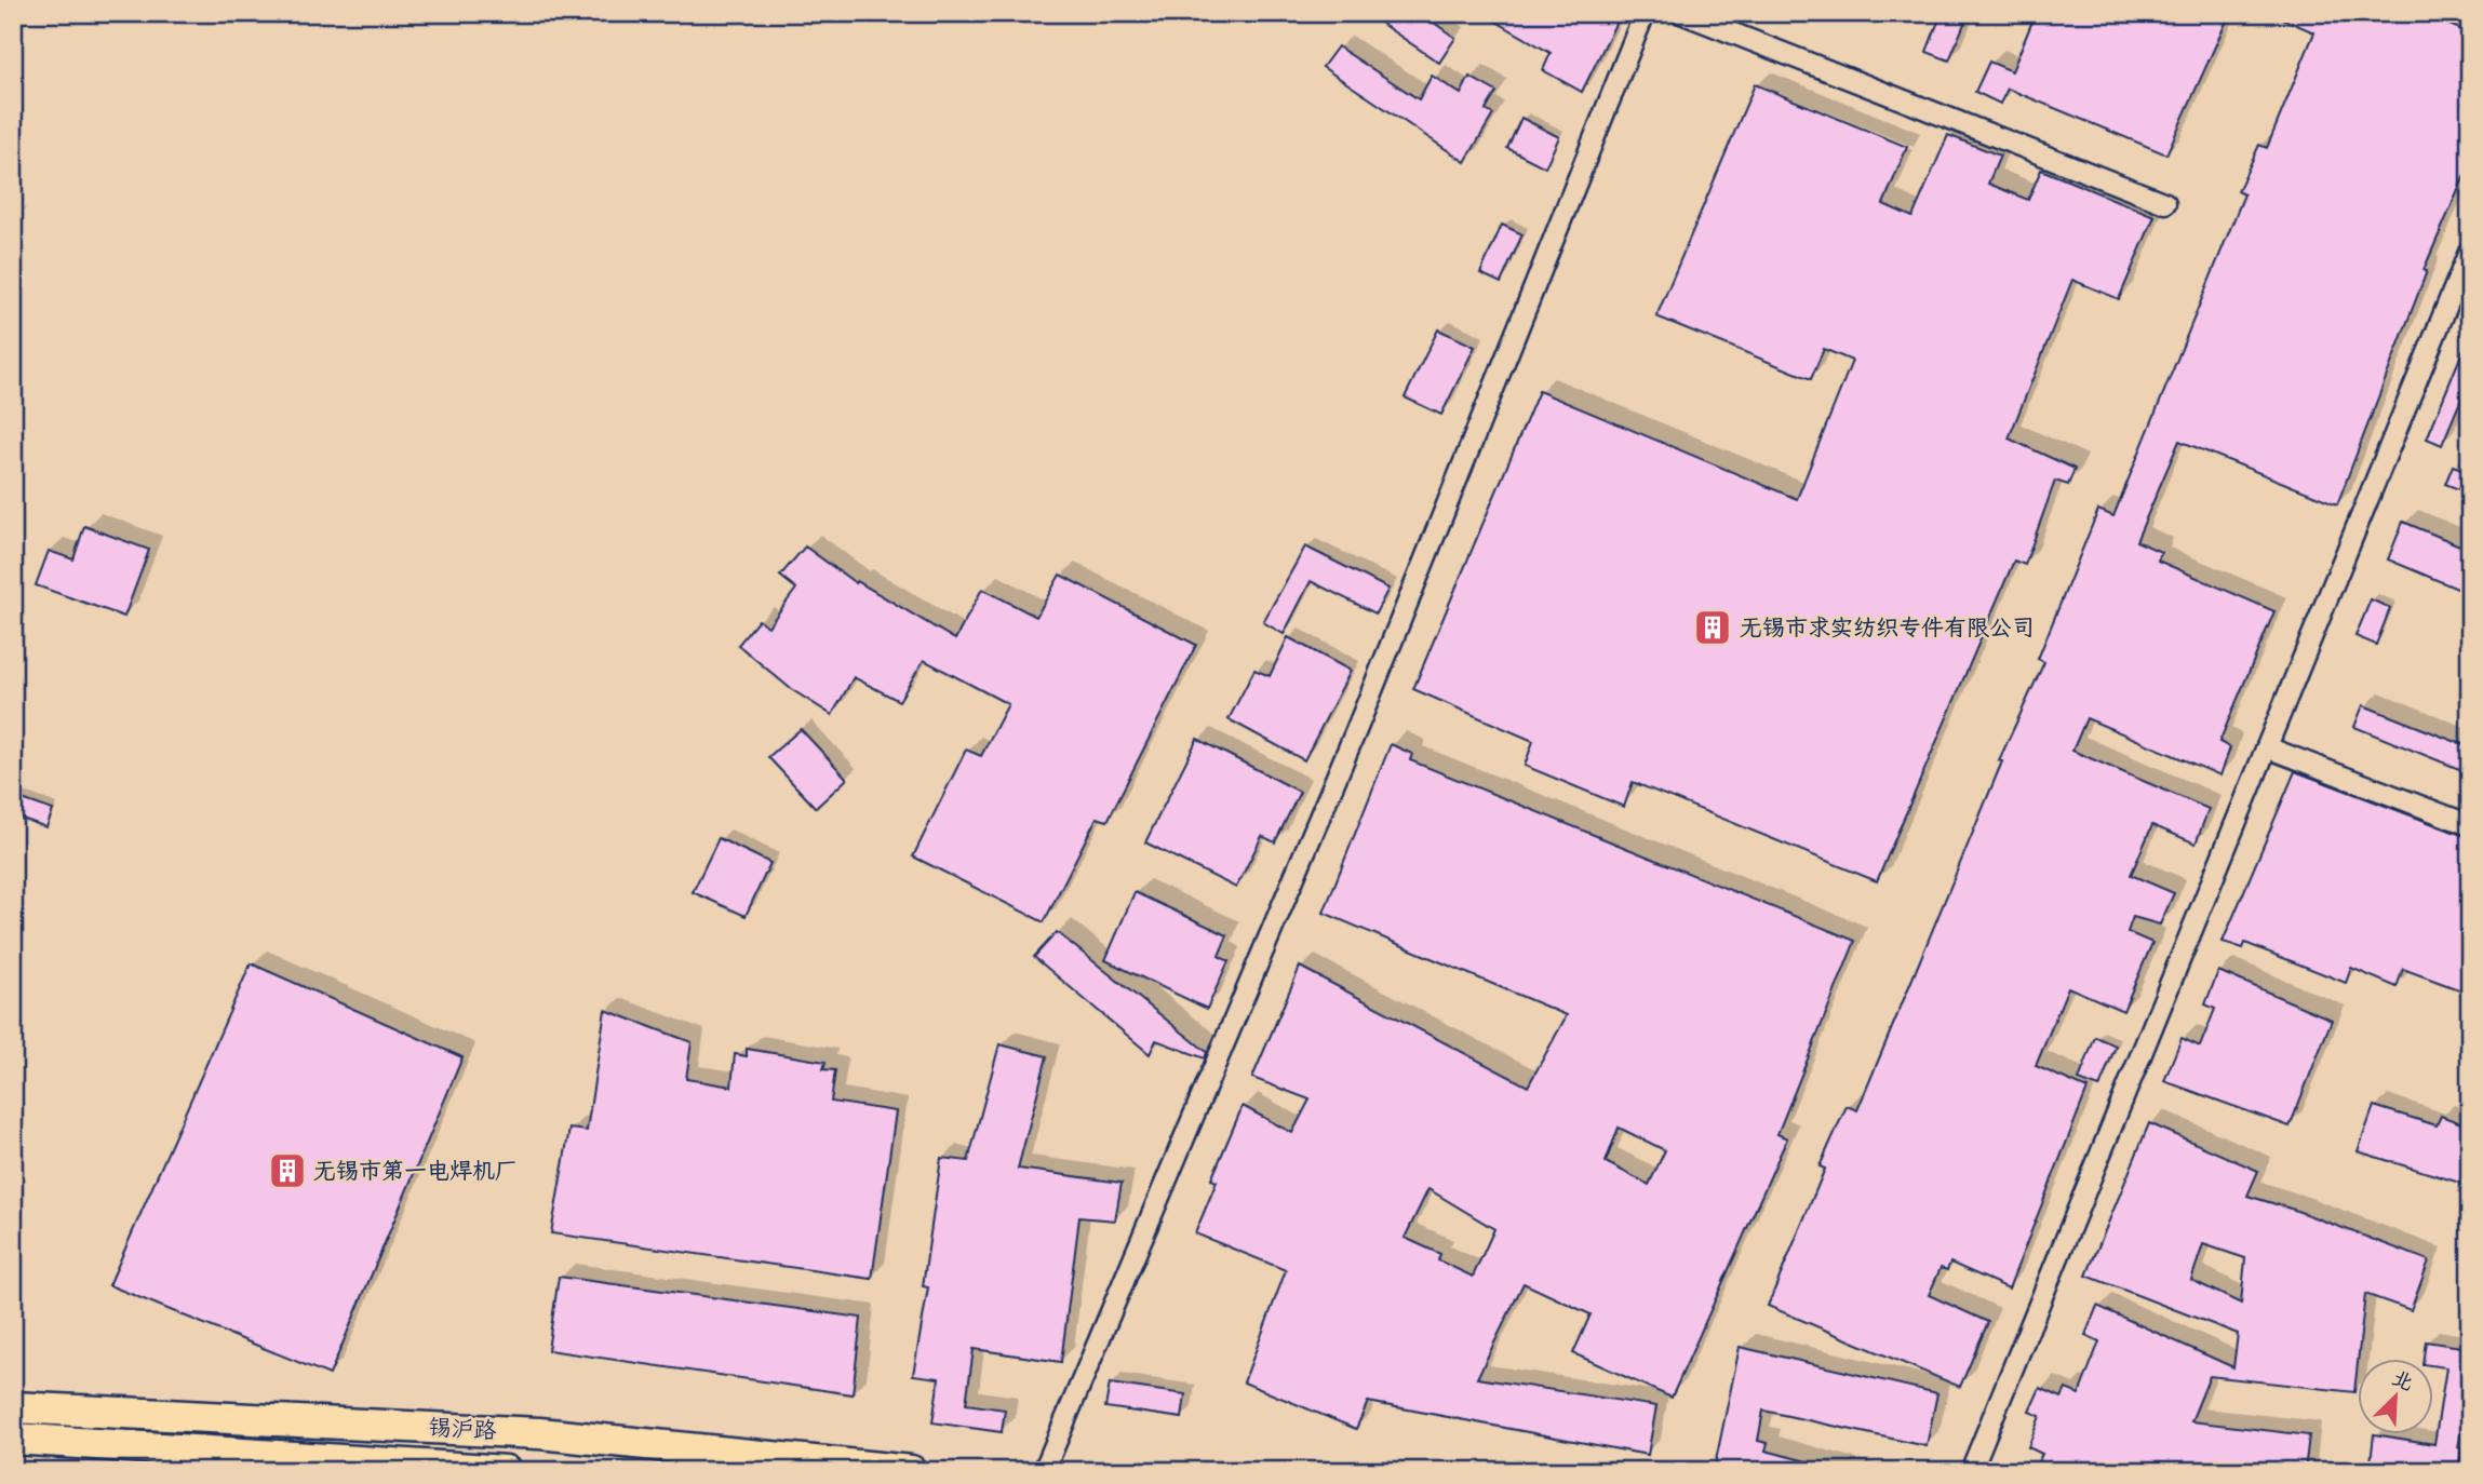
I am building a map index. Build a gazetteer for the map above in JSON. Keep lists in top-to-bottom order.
{
  "streets": {
    "main road": ["锡沪路"]
  },
  "places": {
    "building": ["无锡市求实纺织专件有限公司", "无锡市第一电焊机厂"]
  },
  "north": "top right"
}
